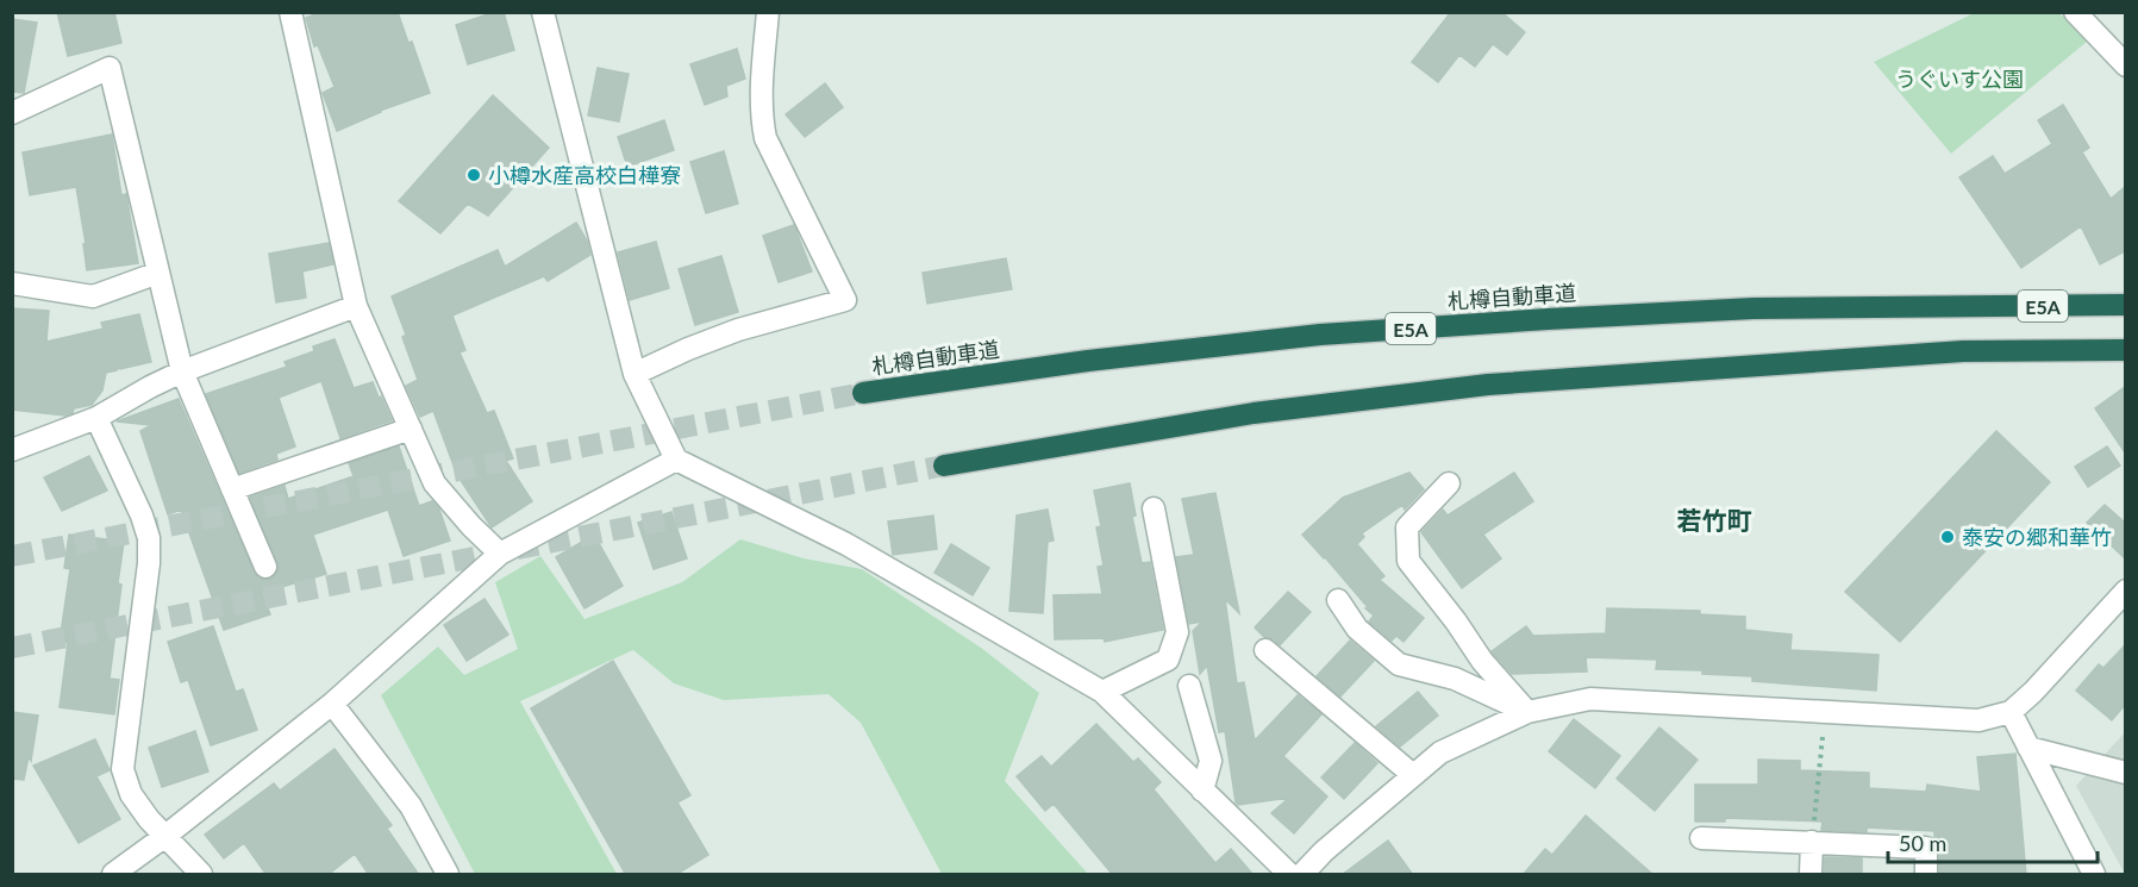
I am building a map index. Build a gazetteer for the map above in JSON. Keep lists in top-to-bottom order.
{
  "streets": {
    "highway": ["札樽自動車道", "E5A"]
  },
  "districts": ["若竹町"],
  "parks": ["うぐいす公園"],
  "places": ["小樽水産高校白樺寮", "泰安の郷和華竹"],
  "scale_bar": "50 m"
}
